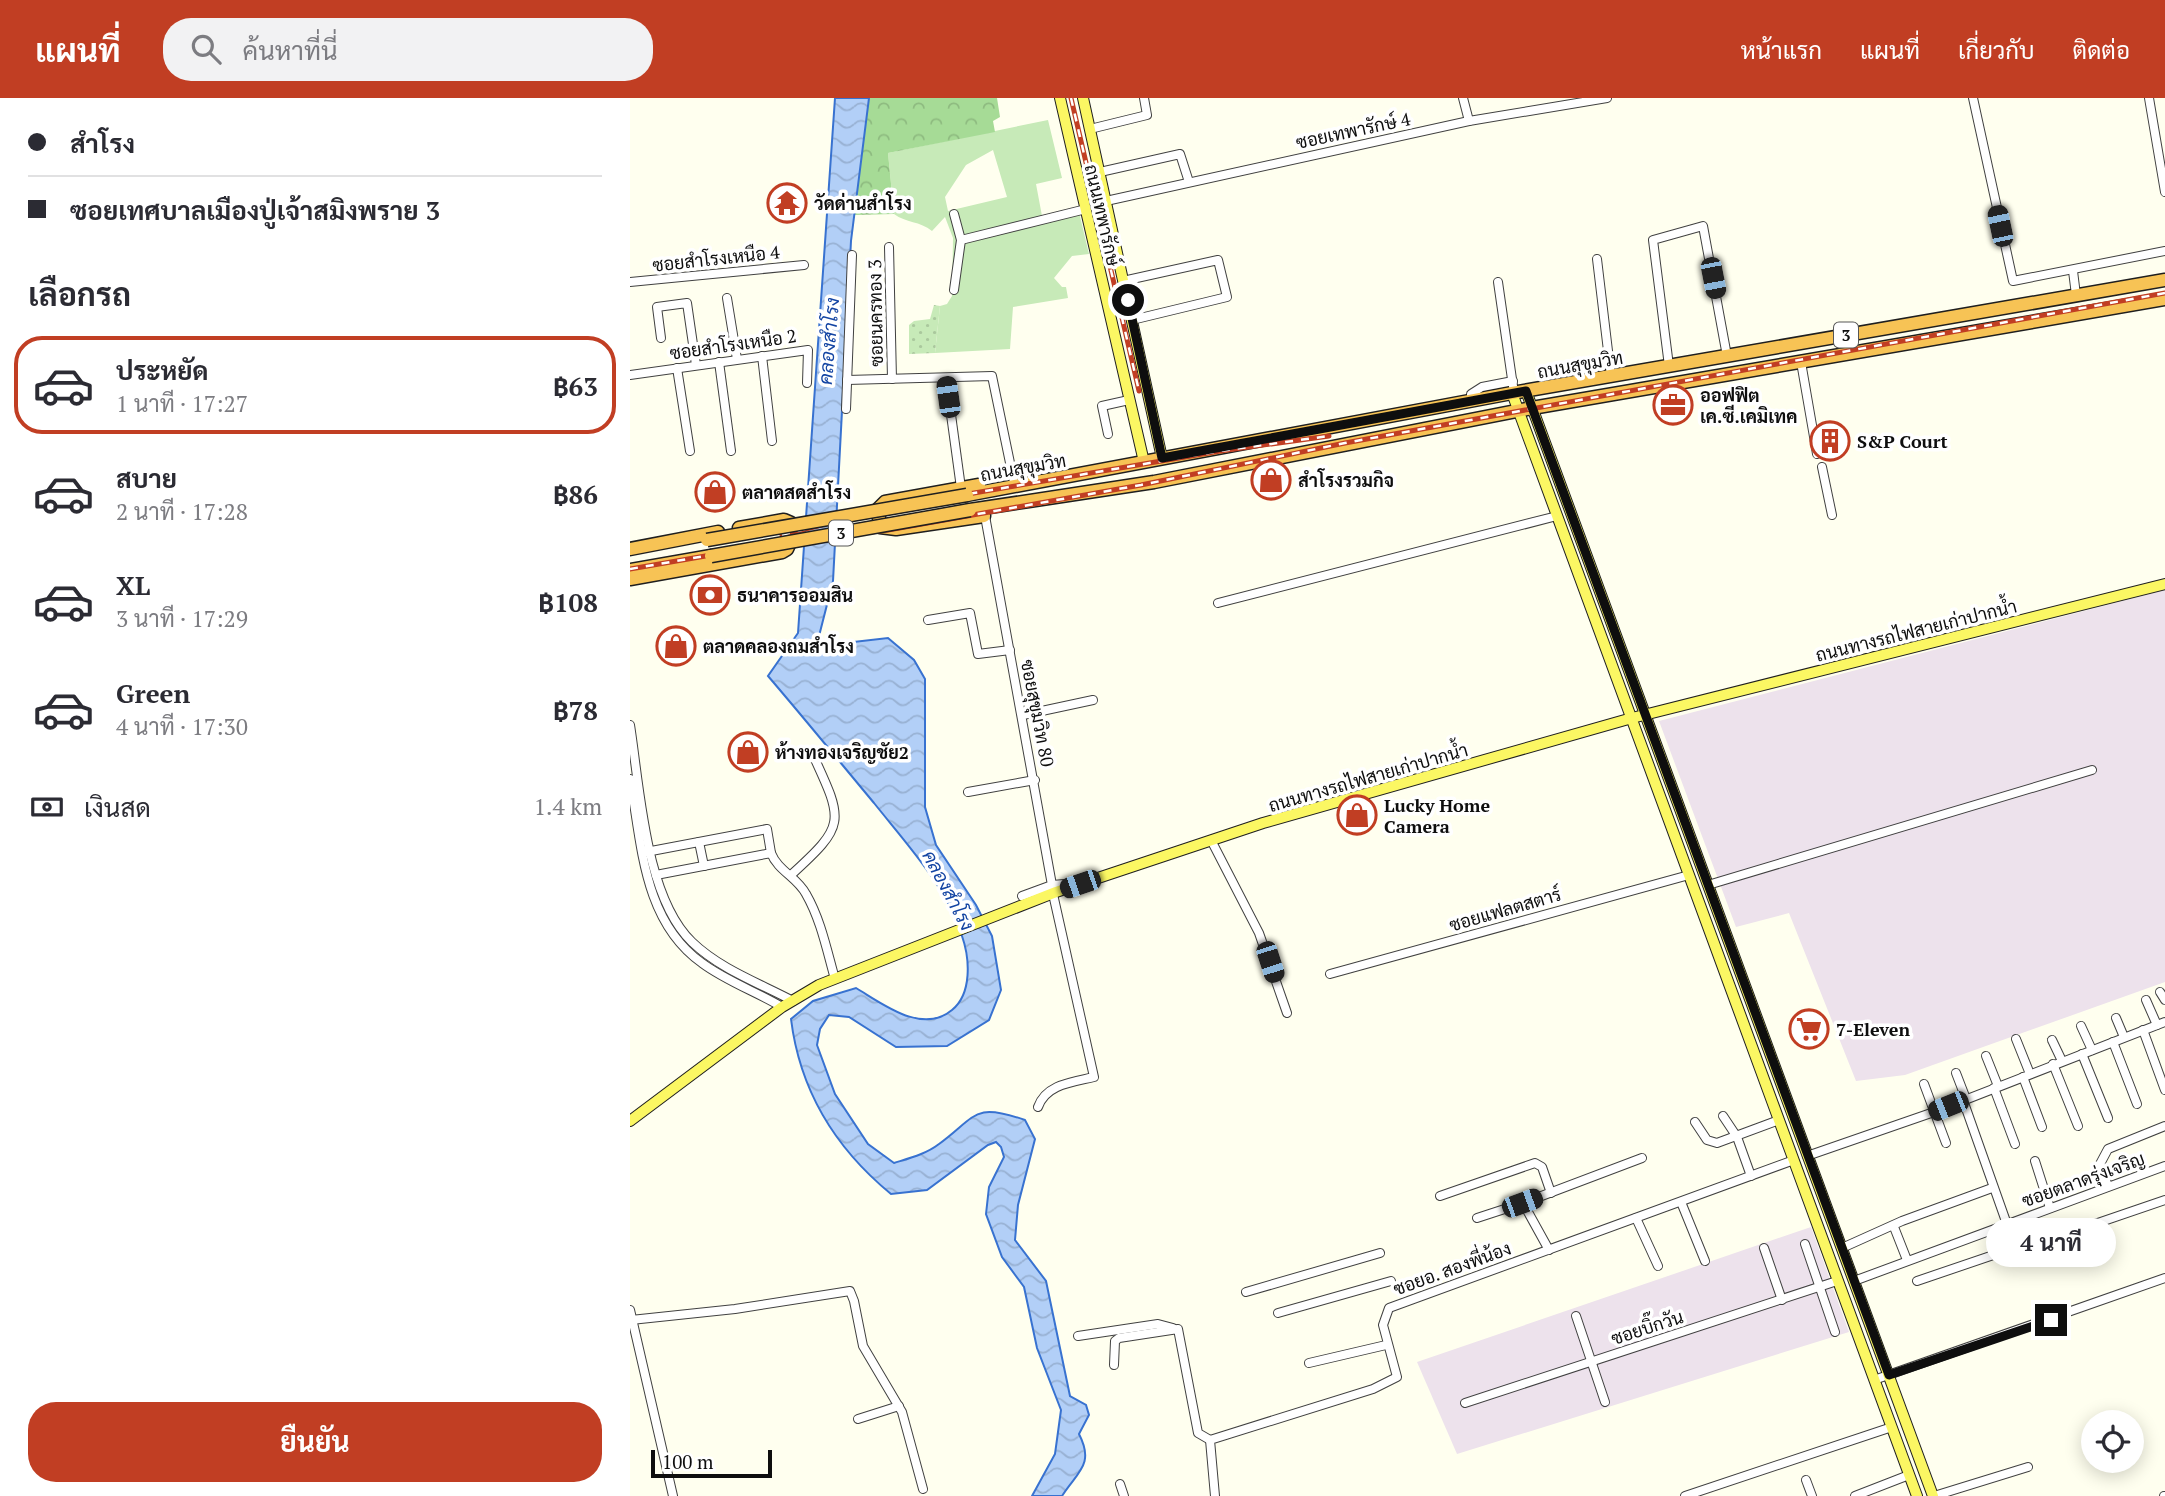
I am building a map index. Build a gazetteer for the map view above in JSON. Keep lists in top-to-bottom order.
{
  "streets": {
    "highway": ["3", "ถนนสุขุมวิท"],
    "main road": ["ถนนเทพารักษ์", "ถนนทางรถไฟสายเก่าปากน้ำ"],
    "street": [
      "ซอยเทพารักษ์ 4",
      "ซอยสำโรงเหนือ 4",
      "ซอยนครทอง 3",
      "ซอยสำโรงเหนือ 2",
      "ซอยสุขุมวิท 80",
      "ซอยแฟลตสตาร์",
      "ซอยตลาดรุ่งเจริญ",
      "ซอยอ. สองพี่น้อง",
      "ซอยบิ๊กวัน"
    ]
  },
  "crossings": [
    ["ซอยเทพารักษ์ 4", "ถนนเทพารักษ์"],
    ["ถนนเทพารักษ์", "ถนนสุขุมวิท"],
    ["ถนนทางรถไฟสายเก่าปากน้ำ", "ซอยสุขุมวิท 80"]
  ],
  "water": ["คลองสำโรง"],
  "places": {
    "temple": ["วัดด่านสำโรง"],
    "office": ["ออฟฟิต เค.ซี.เคมิเทค"],
    "building": ["S&P Court"],
    "shop": [
      "สำโรงรวมกิจ",
      "ตลาดสดสำโรง",
      "ตลาดคลองถมสำโรง",
      "ห้างทองเจริญชัย2",
      "Lucky Home Camera"
    ],
    "bank": ["ธนาคารออมสิน"],
    "supermarket": ["7-Eleven"]
  },
  "scale_bar": "100 m",
  "page": {
    "header": "แผนที่",
    "search": "ค้นหาที่นี่",
    "nav": [
      "หน้าแรก",
      "แผนที่",
      "เกี่ยวกับ",
      "ติดต่อ"
    ],
    "banner": ["สำโรง", "ซอยเทศบาลเมืองปู่เจ้าสมิงพราย 3"],
    "heading": "เลือกรถ",
    "list": [
      {
        "name": "ประหยัด",
        "note": "1 นาที · 17:27",
        "value": "฿63"
      },
      {
        "name": "สบาย",
        "note": "2 นาที · 17:28",
        "value": "฿86"
      },
      {
        "name": "XL",
        "note": "3 นาที · 17:29",
        "value": "฿108"
      },
      {
        "name": "Green",
        "note": "4 นาที · 17:30",
        "value": "฿78"
      }
    ],
    "pay": ["เงินสด", "1.4 km"],
    "bubble": "4 นาที",
    "buttons": "ยืนยัน",
    "scale": "100 m"
  }
}
